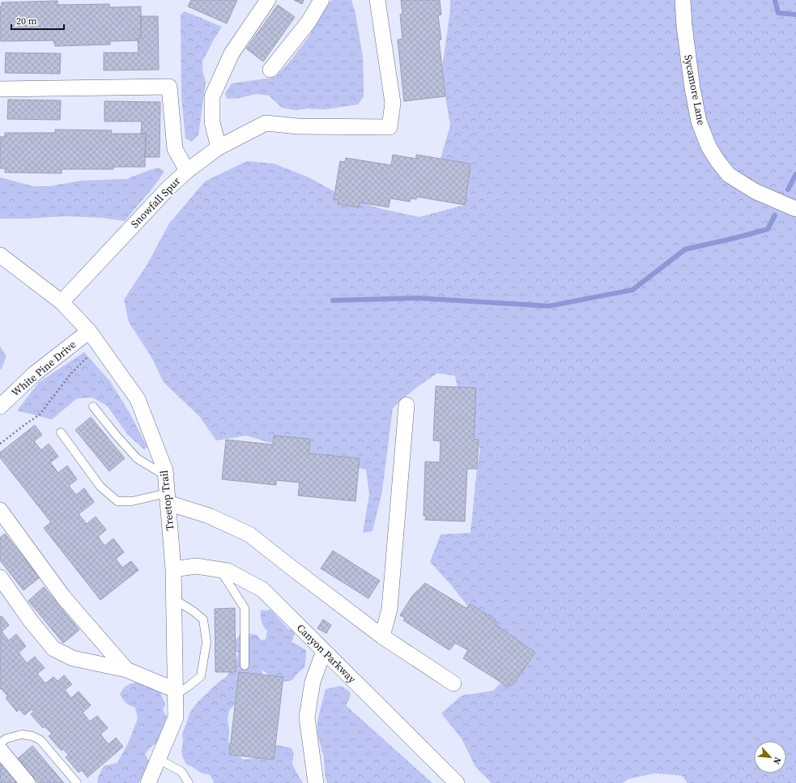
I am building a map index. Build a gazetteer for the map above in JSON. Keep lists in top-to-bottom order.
{
  "streets": {
    "street": [
      "Sycamore Lane",
      "Snowfall Spur",
      "White Pine Drive",
      "Treetop Trail",
      "Canyon Parkway"
    ]
  },
  "crossings": [
    ["Snowfall Spur", "Treetop Trail"],
    ["White Pine Drive", "Treetop Trail"],
    ["Treetop Trail", "Canyon Parkway"]
  ],
  "scale_bar": "20 m",
  "north": "bottom right"
}
